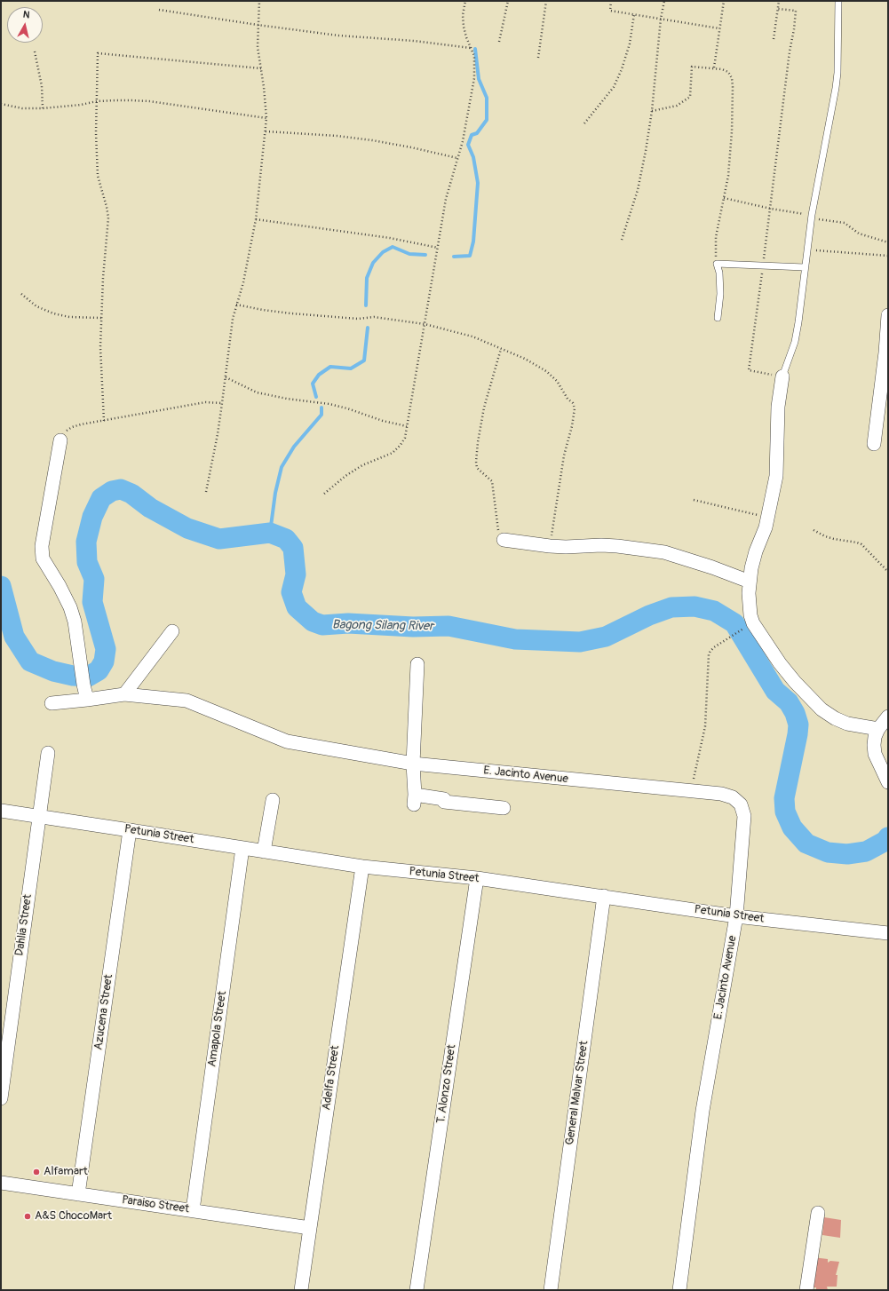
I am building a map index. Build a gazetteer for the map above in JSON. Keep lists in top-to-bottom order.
{
  "streets": {
    "street": [
      "E. Jacinto Avenue",
      "Petunia Street",
      "Dahlia Street",
      "Azucena Street",
      "Amapola Street",
      "Adelfa Street",
      "T. Alonzo Street",
      "General Malvar Street",
      "Paraiso Street"
    ]
  },
  "crossings": [
    ["E. Jacinto Avenue", "Petunia Street"],
    ["Petunia Street", "Dahlia Street"],
    ["Petunia Street", "Azucena Street"],
    ["Petunia Street", "Amapola Street"],
    ["Petunia Street", "Adelfa Street"],
    ["Petunia Street", "T. Alonzo Street"],
    ["Petunia Street", "General Malvar Street"],
    ["Azucena Street", "Paraiso Street"],
    ["Amapola Street", "Paraiso Street"],
    ["Adelfa Street", "Paraiso Street"]
  ],
  "water": ["Bagong Silang River"],
  "places": ["Alfamart", "A&S ChocoMart"],
  "north": "top"
}
